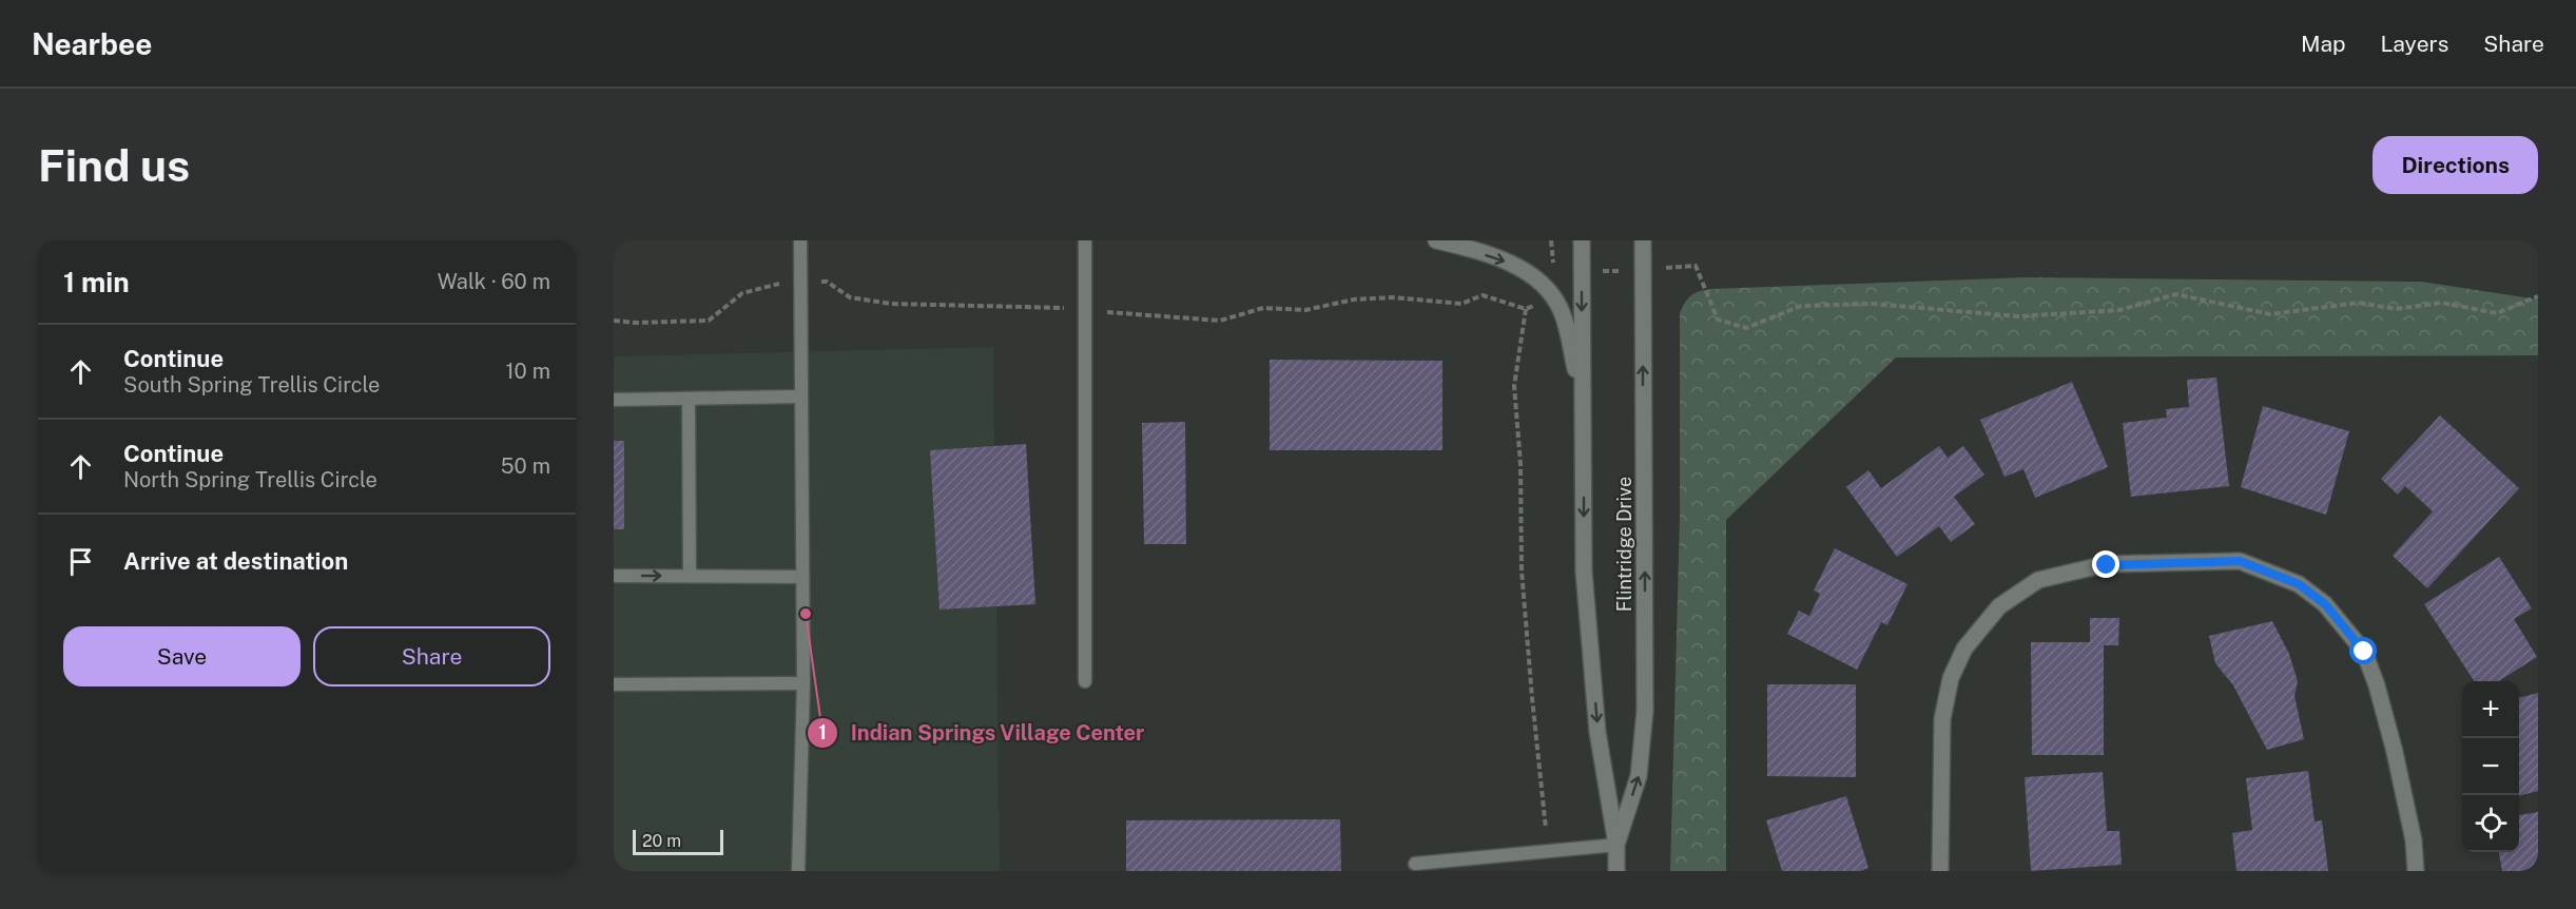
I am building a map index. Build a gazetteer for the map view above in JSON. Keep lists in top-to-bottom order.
{
  "streets": {
    "street": ["Flintridge Drive"]
  },
  "places": ["Indian Springs Village Center"],
  "scale_bar": "20 m",
  "page": {
    "header": "Nearbee",
    "nav": ["Map", "Layers", "Share"],
    "buttons": [
      "Directions",
      ["Save", "Share"]
    ],
    "title": "Find us",
    "heading": ["1 min", "Walk · 60 m"],
    "list": [
      ["Continue", "South Spring Trellis Circle", "10 m"],
      ["Continue", "North Spring Trellis Circle", "50 m"],
      "Arrive at destination"
    ],
    "map_buttons": ["+", "−"],
    "scale": "20 m"
  }
}
